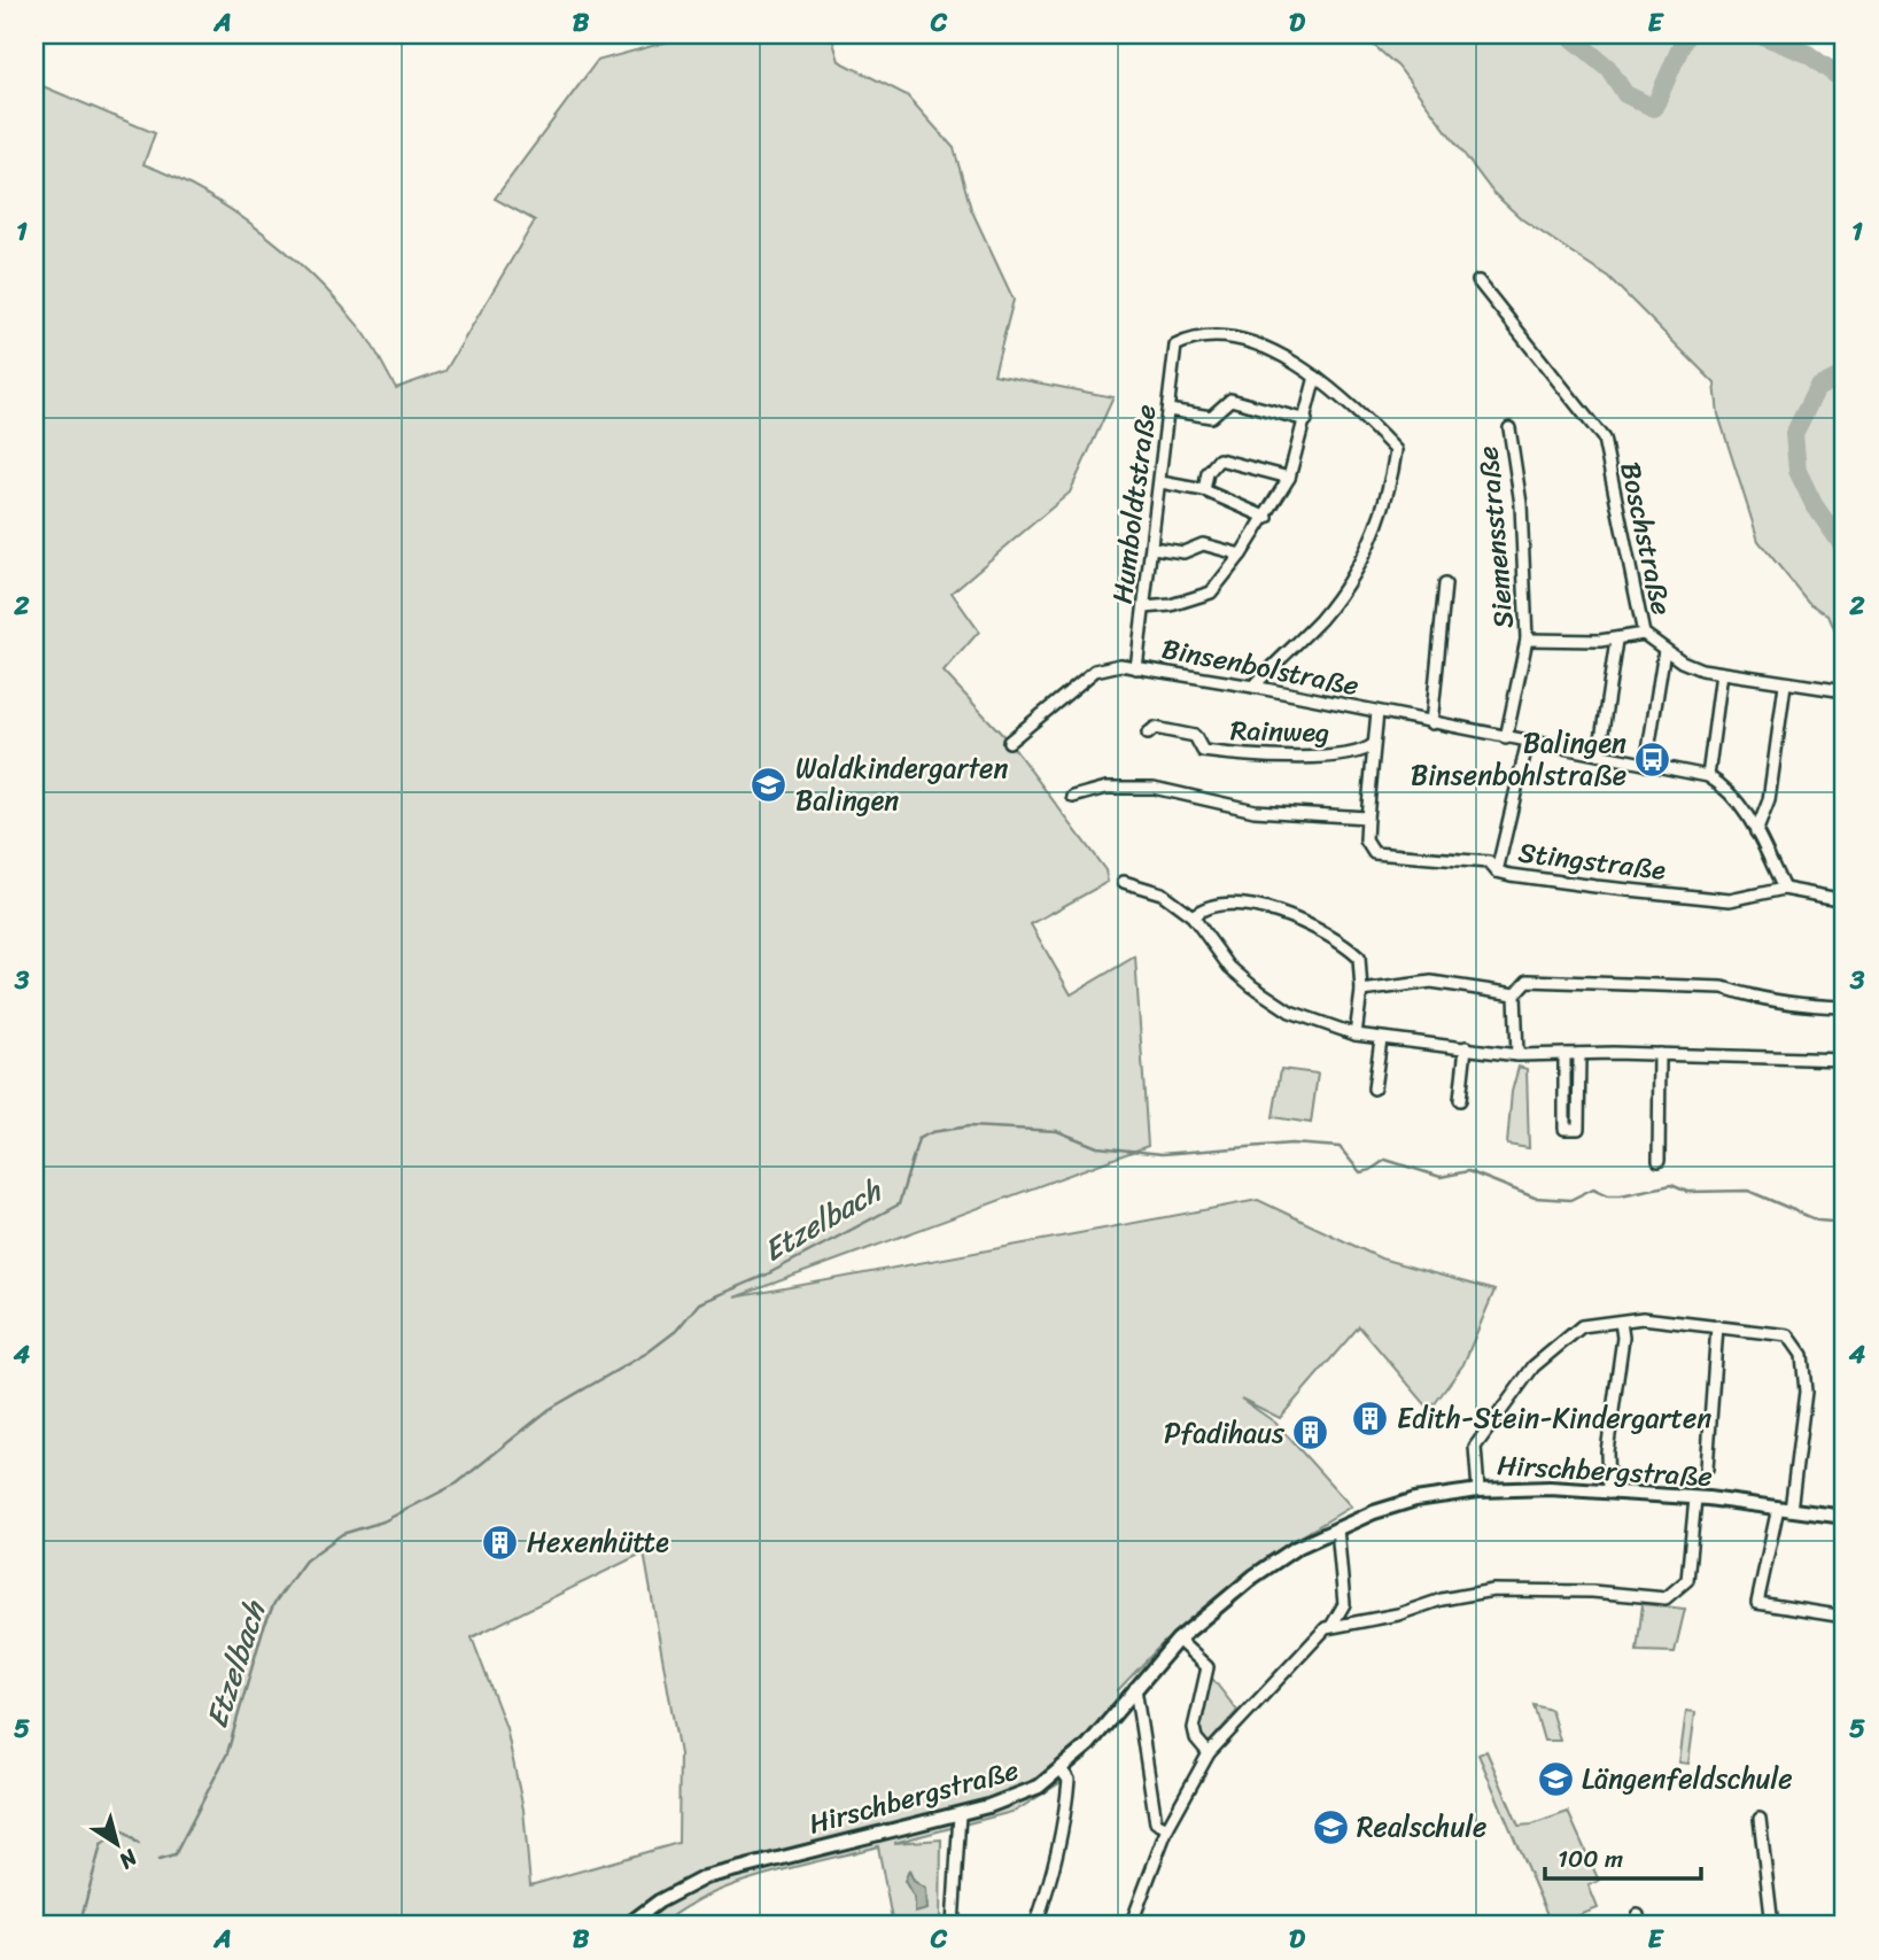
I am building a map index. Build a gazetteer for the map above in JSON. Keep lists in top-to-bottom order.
{
  "streets": {
    "street": [
      "Humboldtstraße",
      "Siemensstraße",
      "Boschstraße",
      "Binsenbolstraße",
      "Rainweg",
      "Stingstraße",
      "Hirschbergstraße"
    ]
  },
  "crossings": [
    ["Humboldtstraße", "Binsenbolstraße"],
    ["Siemensstraße", "Binsenbolstraße"],
    ["Binsenbolstraße", "Stingstraße"],
    ["Rainweg", "Stingstraße"]
  ],
  "water": ["Etzelbach"],
  "places": {
    "bus stop": ["Balingen Binsenbohlstraße"],
    "school or university": ["Waldkindergarten Balingen", "Längenfeldschule", "Realschule"],
    "building": ["Edith-Stein-Kindergarten", "Pfadihaus", "Hexenhütte"]
  },
  "scale_bar": "100 m",
  "north": "bottom right",
  "grid": {
    "columns": [
      "A",
      "B",
      "C",
      "D",
      "E"
    ],
    "rows": [
      "1",
      "2",
      "3",
      "4",
      "5"
    ]
  }
}
